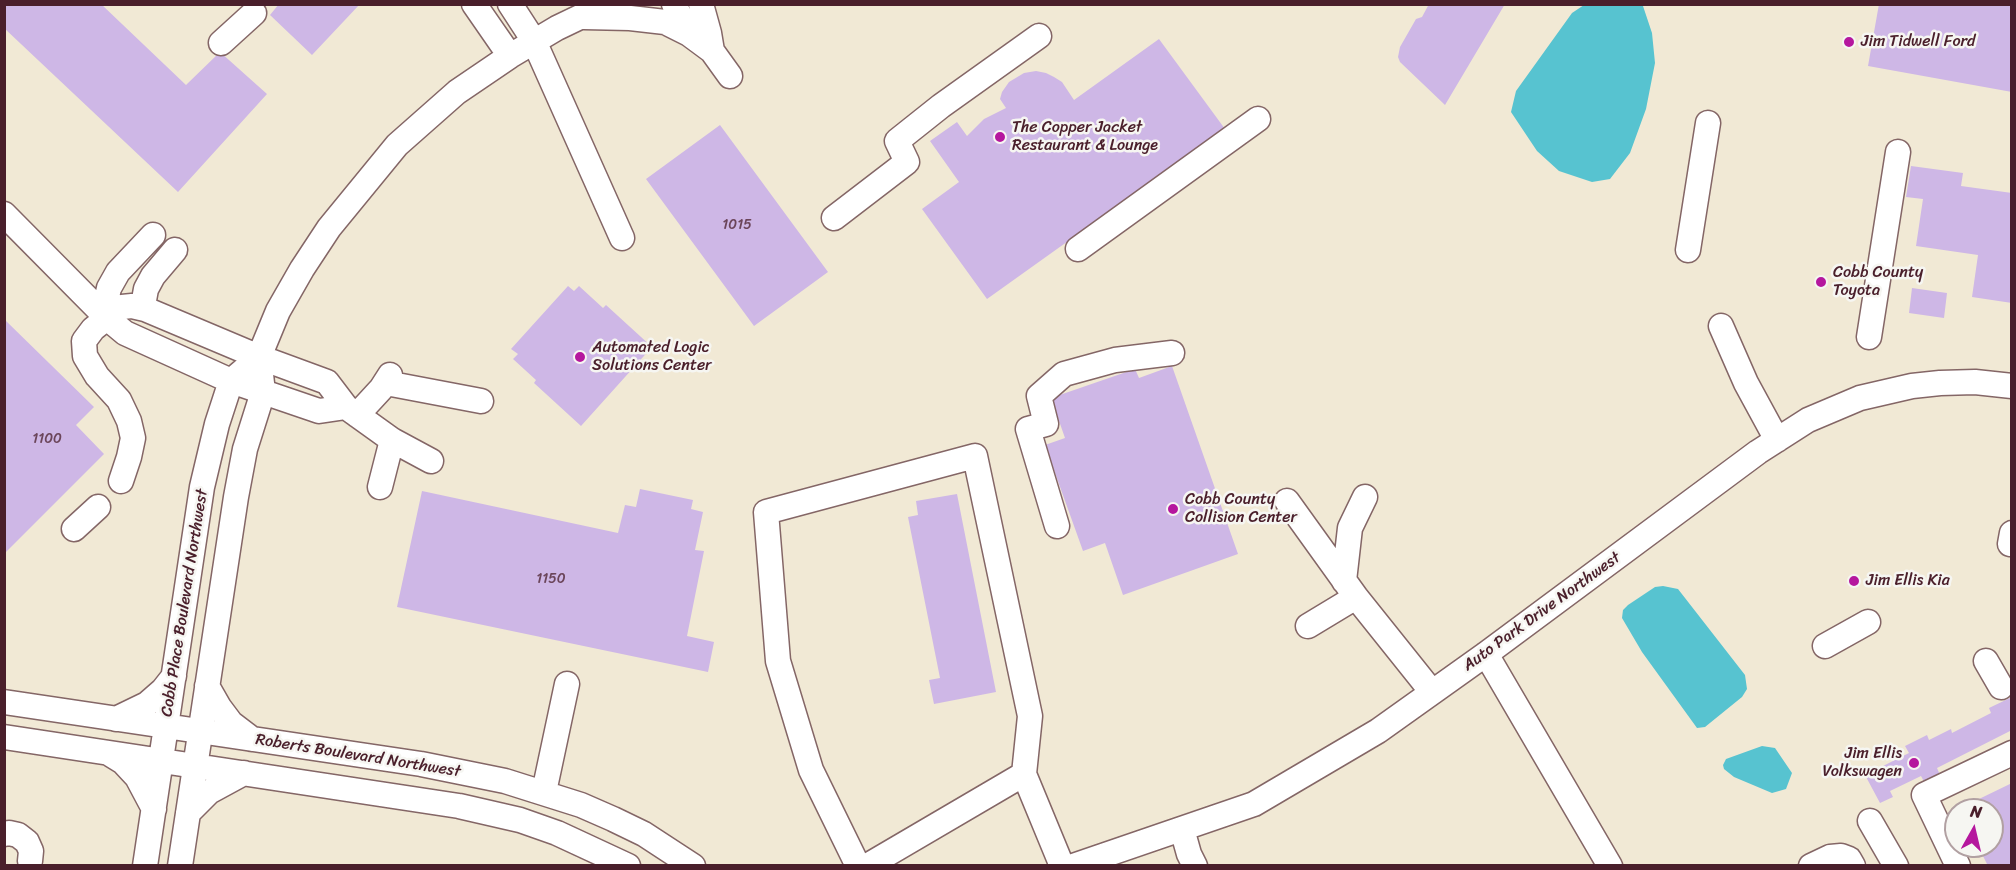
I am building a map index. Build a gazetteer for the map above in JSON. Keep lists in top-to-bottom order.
{
  "streets": {
    "street": ["Cobb Place Boulevard Northwest", "Auto Park Drive Northwest", "Roberts Boulevard Northwest"]
  },
  "crossings": [
    ["Cobb Place Boulevard Northwest", "Roberts Boulevard Northwest"]
  ],
  "places": [
    "Jim Tidwell Ford",
    "The Copper Jacket Restaurant & Lounge",
    "Cobb County Toyota",
    "Automated Logic Solutions Center",
    "Cobb County Collision Center",
    "Jim Ellis Kia",
    "Jim Ellis Volkswagen"
  ],
  "house_numbers": ["1015", "1100", "1150"],
  "north": "top"
}
